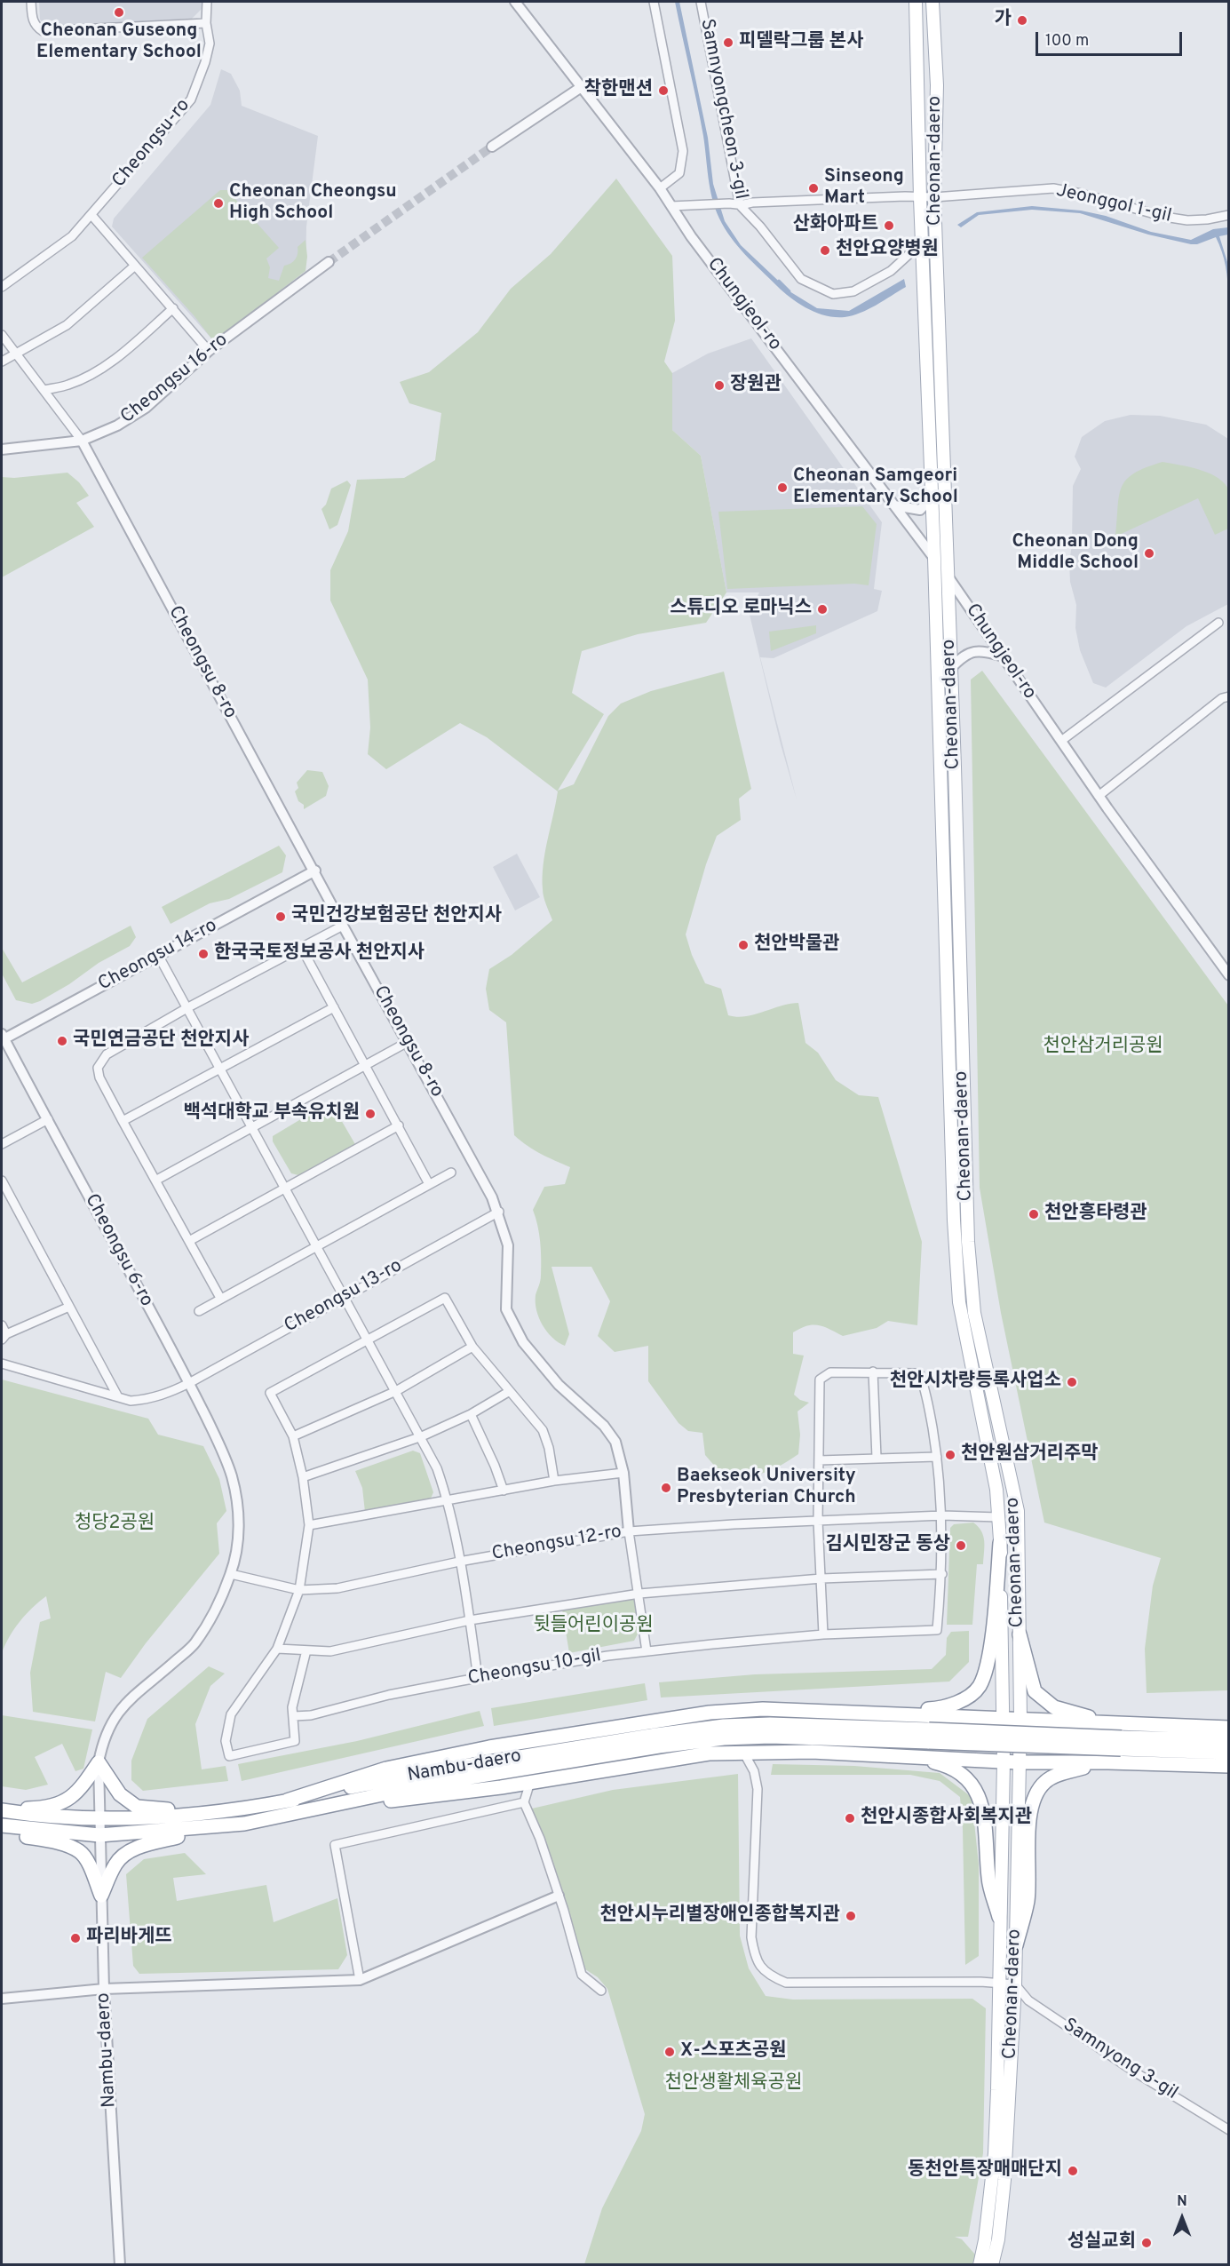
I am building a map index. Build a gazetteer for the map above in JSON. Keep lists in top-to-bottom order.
{
  "streets": {
    "highway": ["Nambu-daero"],
    "main road": ["Cheonan-daero"],
    "street": [
      "Samnyongcheon 3-gil",
      "Cheongsu-ro",
      "Jeonggol 1-gil",
      "Chungjeol-ro",
      "Cheongsu 16-ro",
      "Cheongsu 8-ro",
      "Cheongsu 14-ro",
      "Cheongsu 6-ro",
      "Cheongsu 13-ro",
      "Cheongsu 12-ro",
      "Cheongsu 10-gil",
      "Samnyong 3-gil"
    ]
  },
  "crossings": [
    ["Samnyongcheon 3-gil", "Cheonan-daero"],
    ["Samnyongcheon 3-gil", "Jeonggol 1-gil"],
    ["Cheonan-daero", "Jeonggol 1-gil"],
    ["Cheonan-daero", "Chungjeol-ro"],
    ["Cheonan-daero", "Cheongsu 12-ro"],
    ["Cheonan-daero", "Samnyong 3-gil"],
    ["Jeonggol 1-gil", "Chungjeol-ro"],
    ["Cheongsu 16-ro", "Cheongsu 8-ro"],
    ["Cheongsu 8-ro", "Cheongsu 14-ro"],
    ["Cheongsu 8-ro", "Cheongsu 13-ro"],
    ["Cheongsu 8-ro", "Cheongsu 12-ro"],
    ["Cheongsu 14-ro", "Cheongsu 6-ro"],
    ["Cheongsu 6-ro", "Cheongsu 13-ro"],
    ["Cheongsu 6-ro", "Cheongsu 12-ro"],
    ["Cheongsu 6-ro", "Nambu-daero"],
    ["Cheongsu 12-ro", "Cheongsu 10-gil"]
  ],
  "parks": [
    "천안삼거리공원",
    "청당2공원",
    "뒷들어린이공원",
    "천안생활체육공원"
  ],
  "places": [
    "Cheonan Guseong Elementary School",
    "가",
    "피델락그룹 본사",
    "착한맨션",
    "Sinseong Mart",
    "Cheonan Cheongsu High School",
    "산화아파트",
    "천안요양병원",
    "장원관",
    "Cheonan Samgeori Elementary School",
    "Cheonan Dong Middle School",
    "스튜디오 로마닉스",
    "국민건강보험공단 천안지사",
    "천안박물관",
    "한국국토정보공사 천안지사",
    "국민연금공단 천안지사",
    "백석대학교 부속유치원",
    "천안흥타령관",
    "천안시차량등록사업소",
    "천안원삼거리주막",
    "Baekseok University Presbyterian Church",
    "김시민장군 동상",
    "천안시종합사회복지관",
    "천안시누리별장애인종합복지관",
    "파리바게뜨",
    "X-스포츠공원",
    "동천안특장매매단지",
    "성실교회"
  ],
  "scale_bar": "100 m",
  "north": "top"
}
